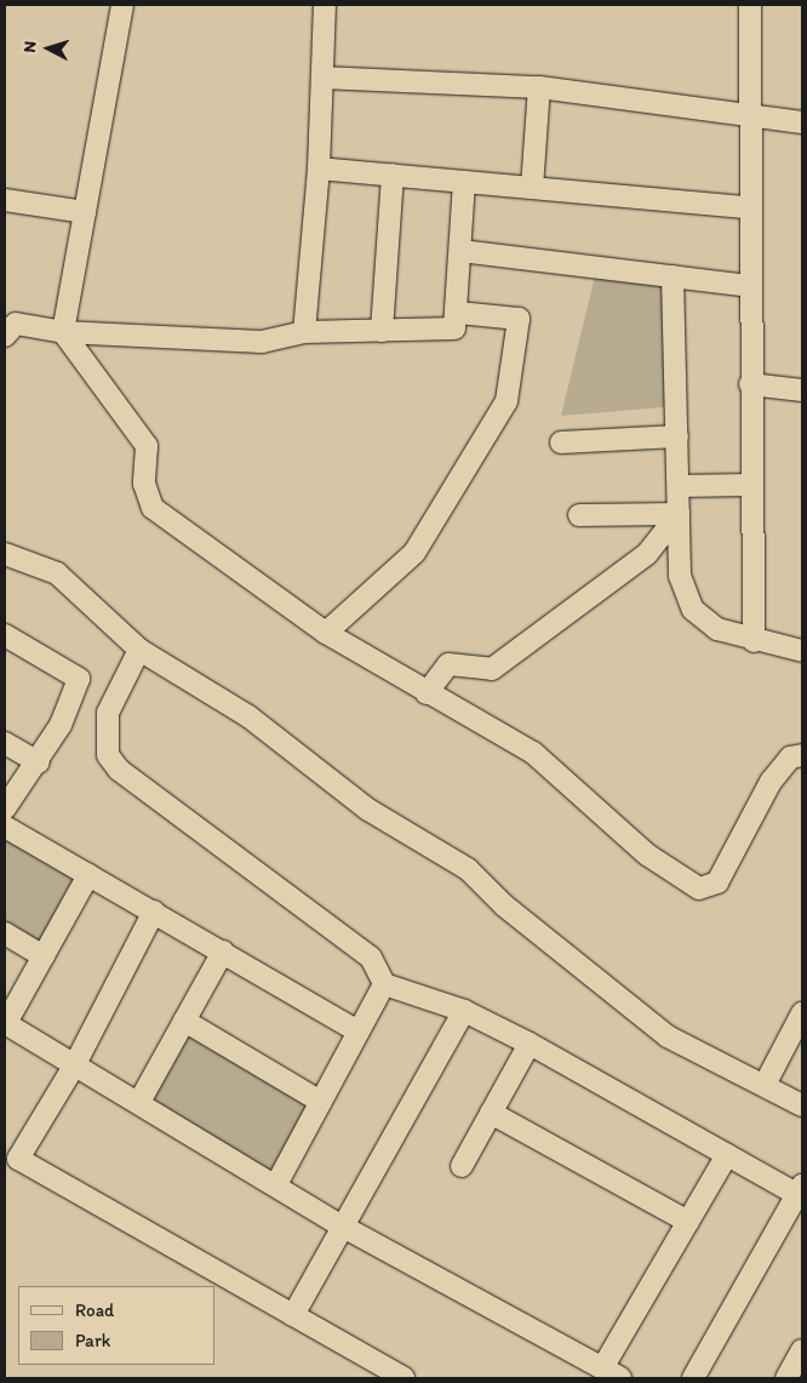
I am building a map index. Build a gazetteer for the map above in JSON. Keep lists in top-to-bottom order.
{
  "legend": ["Road", "Park"],
  "north": "left"
}
